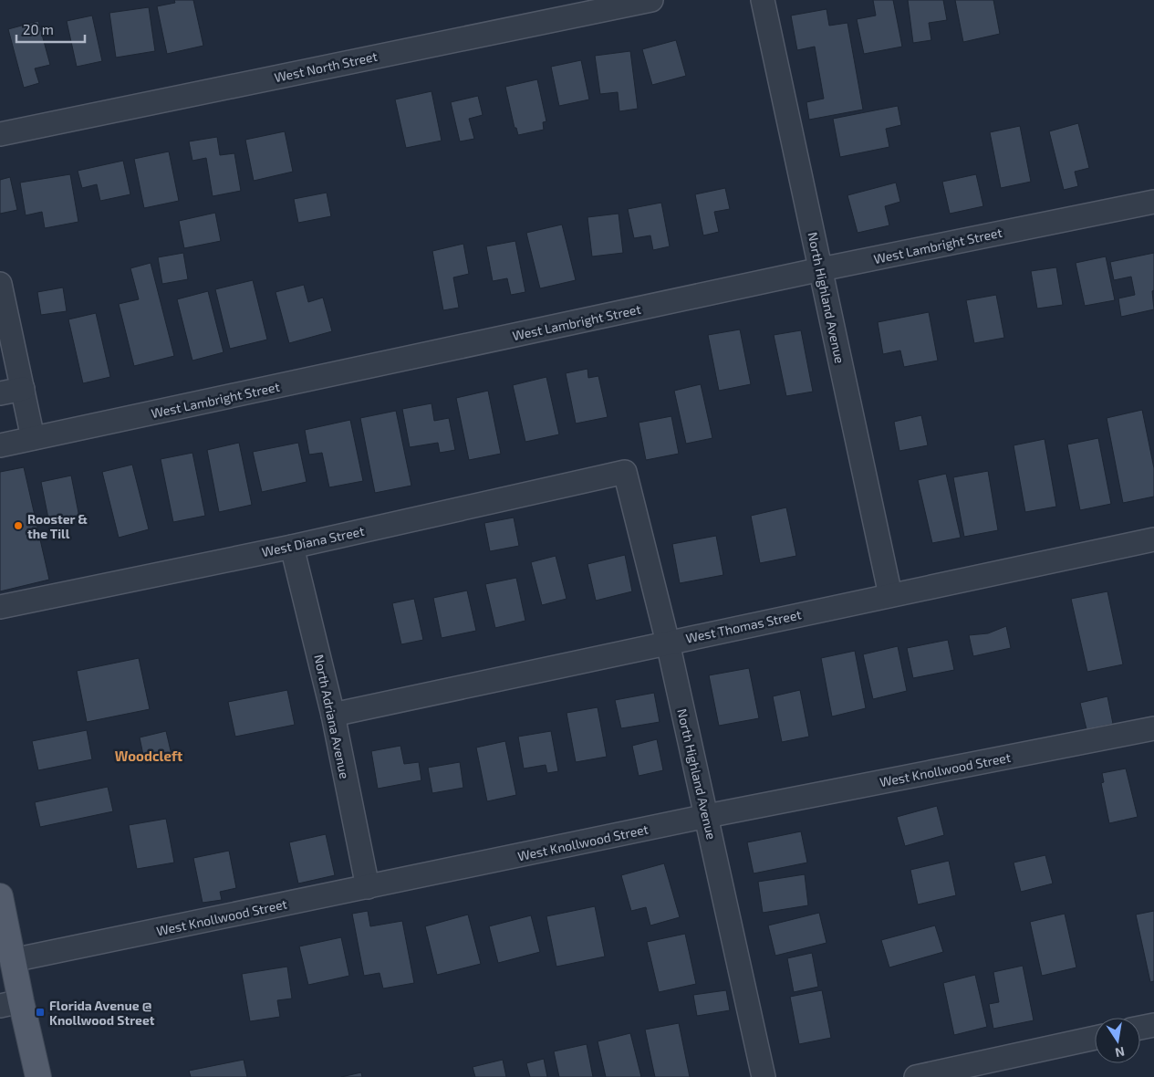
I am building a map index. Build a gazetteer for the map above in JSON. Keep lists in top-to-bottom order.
{
  "streets": {
    "street": [
      "West North Street",
      "West Lambright Street",
      "North Highland Avenue",
      "West Diana Street",
      "West Thomas Street",
      "North Adriana Avenue",
      "West Knollwood Street"
    ]
  },
  "crossings": [
    ["West Lambright Street", "North Highland Avenue"],
    ["North Highland Avenue", "West Diana Street"],
    ["North Highland Avenue", "West Thomas Street"],
    ["North Highland Avenue", "West Knollwood Street"],
    ["West Diana Street", "North Adriana Avenue"],
    ["West Thomas Street", "North Adriana Avenue"],
    ["North Adriana Avenue", "West Knollwood Street"]
  ],
  "districts": ["Woodcleft"],
  "places": {
    "other": ["Rooster & the Till"],
    "transit": ["Florida Avenue @ Knollwood Street"]
  },
  "scale_bar": "20 m",
  "north": "bottom"
}
